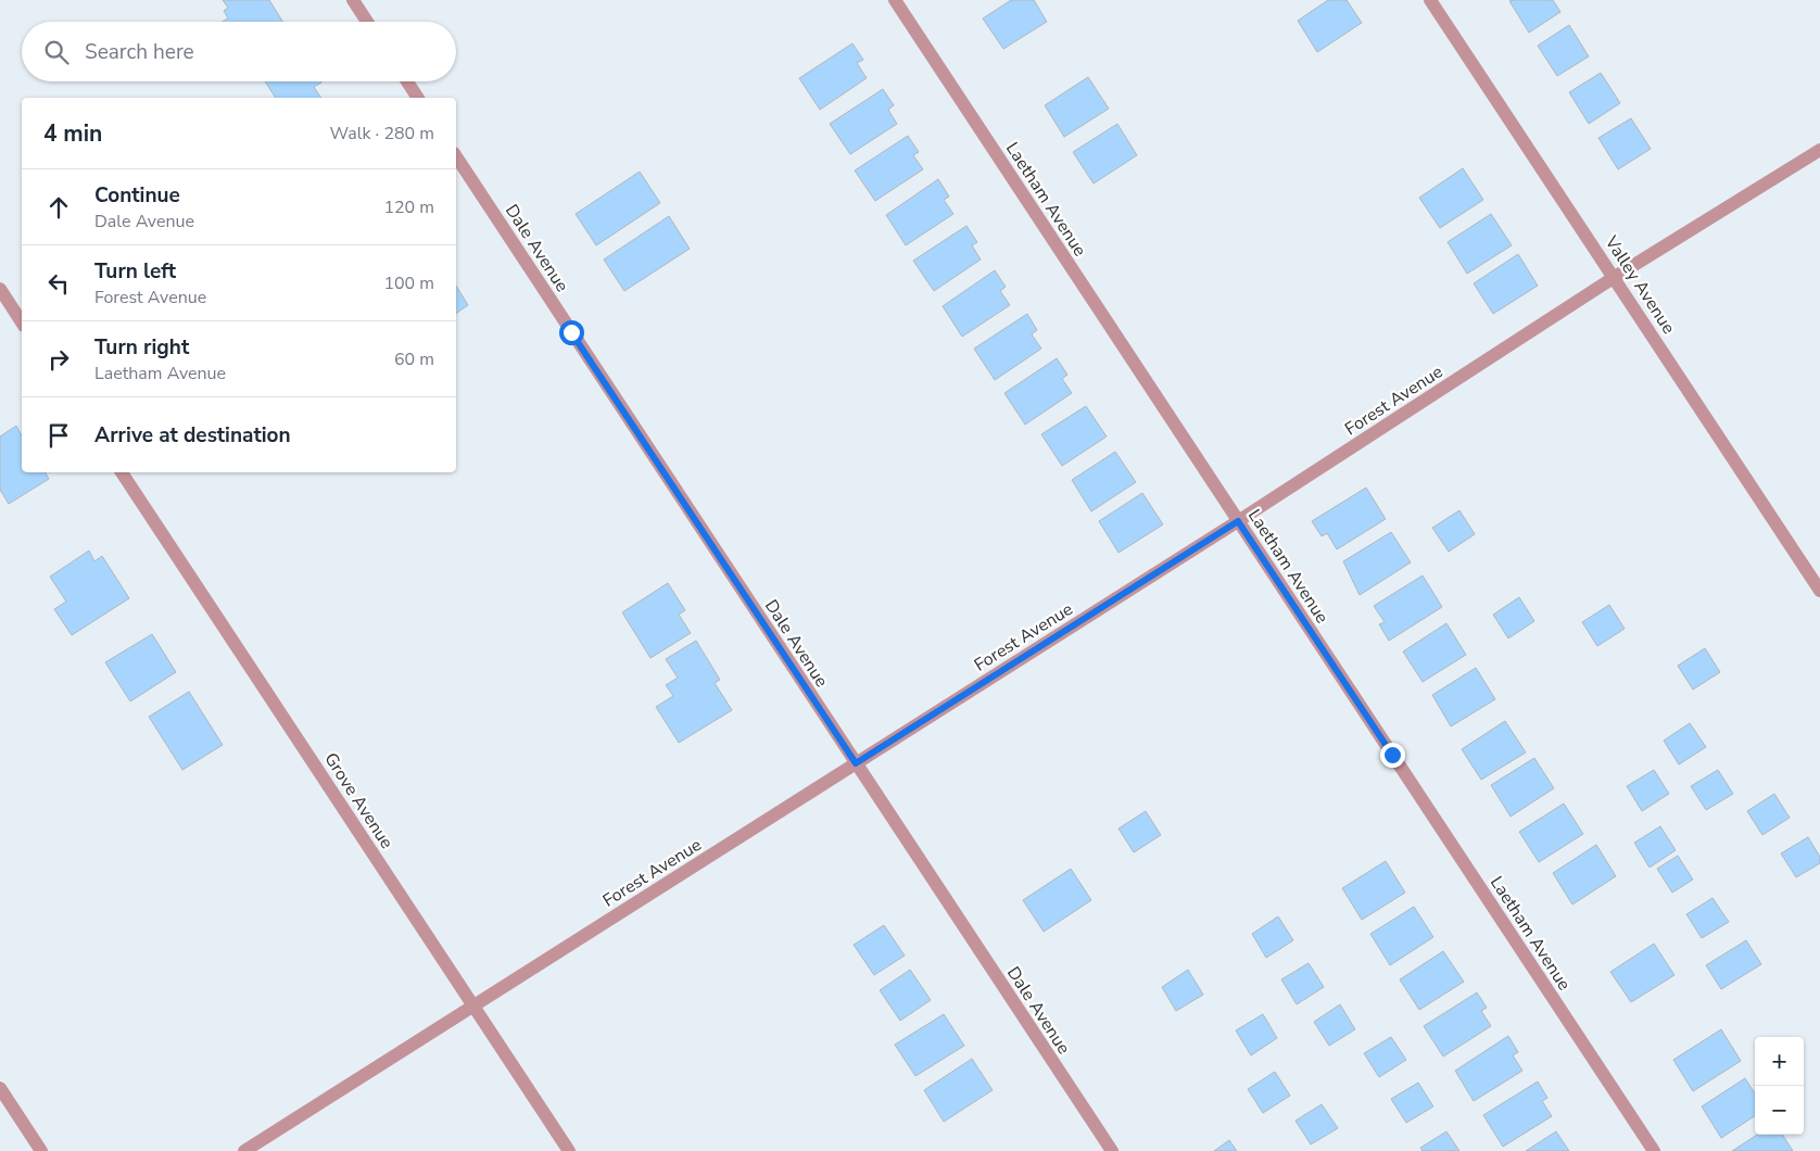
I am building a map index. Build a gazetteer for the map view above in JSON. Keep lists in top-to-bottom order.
{
  "streets": {
    "street": [
      "Laetham Avenue",
      "Dale Avenue",
      "Valley Avenue",
      "Forest Avenue",
      "Grove Avenue"
    ]
  },
  "crossings": [
    ["Laetham Avenue", "Forest Avenue"],
    ["Dale Avenue", "Forest Avenue"],
    ["Valley Avenue", "Forest Avenue"],
    ["Forest Avenue", "Grove Avenue"]
  ],
  "page": {
    "search": "Search here",
    "heading": ["4 min", "Walk · 280 m"],
    "list": [
      ["Continue", "Dale Avenue", "120 m"],
      ["Turn left", "Forest Avenue", "100 m"],
      ["Turn right", "Laetham Avenue", "60 m"],
      "Arrive at destination"
    ],
    "map_buttons": ["+", "−"]
  }
}
